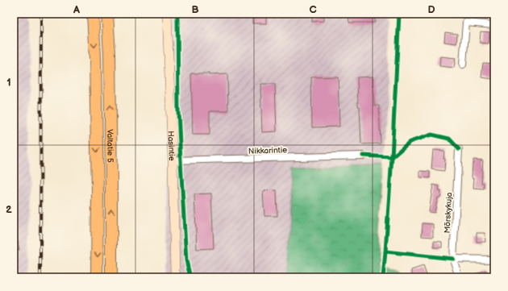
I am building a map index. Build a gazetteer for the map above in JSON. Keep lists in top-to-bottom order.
{
  "streets": {
    "highway": ["Valtatie 5"],
    "street": ["Hasintie", "Nikkarintie", "Mörskykuja"]
  },
  "crossings": [
    ["Hasintie", "Nikkarintie"]
  ],
  "grid": {
    "columns": [
      "A",
      "B",
      "C",
      "D"
    ],
    "rows": ["1", "2"]
  }
}
